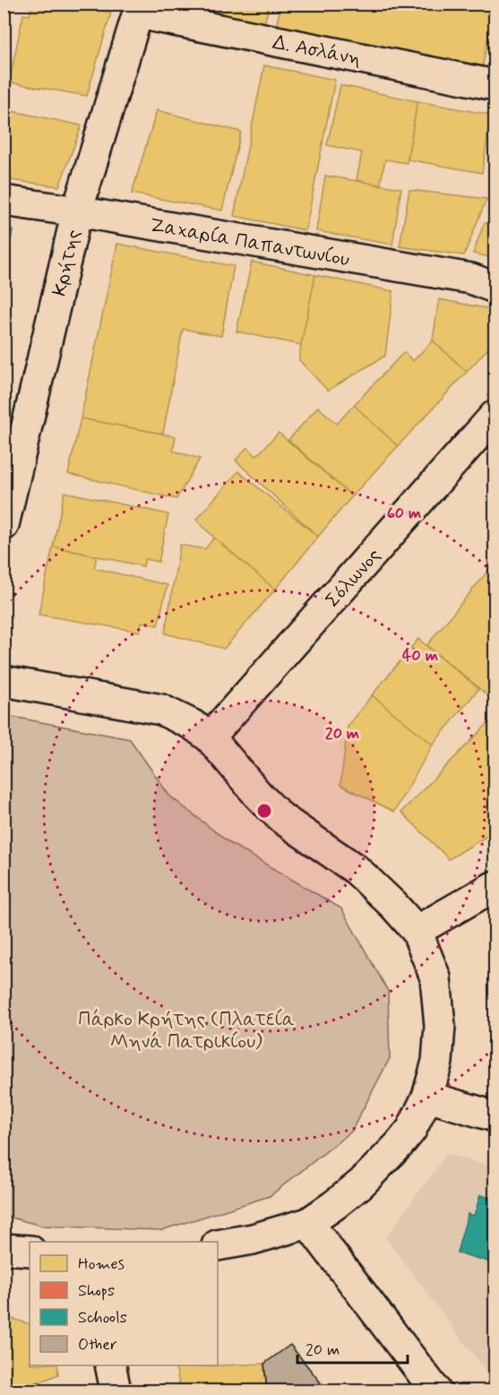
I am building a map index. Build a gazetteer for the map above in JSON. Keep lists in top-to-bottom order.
{
  "streets": {
    "street": [
      "Δ. Ασλάνη",
      "Ζαχαρία Παπαντωνίου",
      "Κρήτης",
      "Σόλωνος"
    ]
  },
  "crossings": [
    ["Δ. Ασλάνη", "Κρήτης"],
    ["Ζαχαρία Παπαντωνίου", "Κρήτης"]
  ],
  "parks": ["Πάρκο Κρήτης (Πλατεία Μηνά Πατρικίου)"],
  "legend": [
    "Homes",
    "Shops",
    "Schools",
    "Other"
  ],
  "scale_bar": "20 m",
  "rings": ["60 m", "40 m", "20 m"]
}
